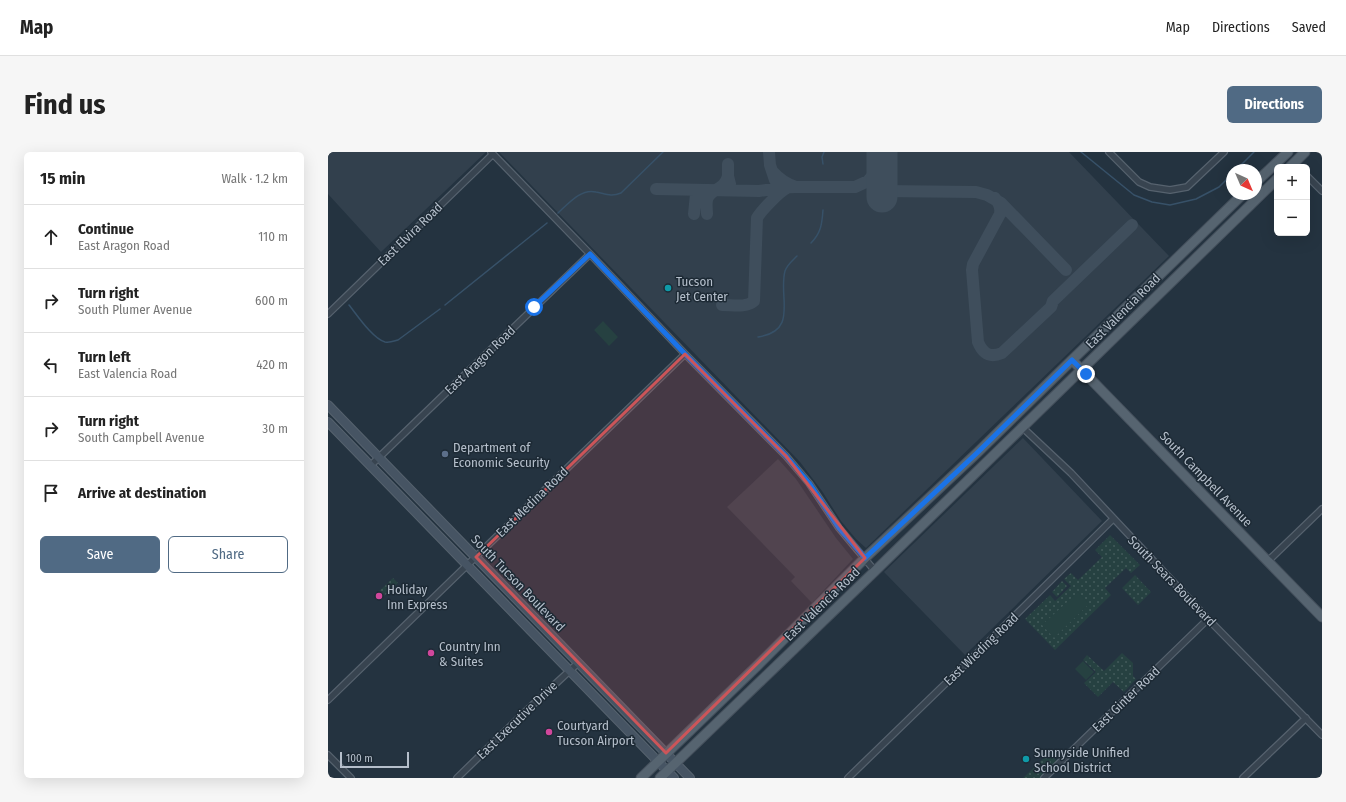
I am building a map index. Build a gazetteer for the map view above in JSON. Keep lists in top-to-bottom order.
{
  "streets": {
    "main road": ["East Valencia Road", "South Campbell Avenue", "South Tucson Boulevard"],
    "street": [
      "East Elvira Road",
      "East Aragon Road",
      "East Medina Road",
      "South Sears Boulevard",
      "East Wieding Road",
      "East Ginter Road",
      "East Executive Drive"
    ]
  },
  "crossings": [
    ["East Valencia Road", "South Campbell Avenue"],
    ["East Valencia Road", "South Sears Boulevard"],
    ["East Valencia Road", "South Tucson Boulevard"],
    ["East Aragon Road", "South Tucson Boulevard"],
    ["East Medina Road", "South Tucson Boulevard"],
    ["South Sears Boulevard", "East Wieding Road"],
    ["South Sears Boulevard", "East Ginter Road"],
    ["South Tucson Boulevard", "East Executive Drive"]
  ],
  "places": [
    "Tucson Jet Center",
    "Department of Economic Security",
    "Holiday Inn Express",
    "Country Inn & Suites",
    "Courtyard Tucson Airport",
    "Sunnyside Unified School District"
  ],
  "scale_bar": "100 m",
  "north": "bottom right",
  "page": {
    "header": "Map",
    "nav": ["Map", "Directions", "Saved"],
    "buttons": [
      "Directions",
      ["Save", "Share"]
    ],
    "title": "Find us",
    "heading": ["15 min", "Walk · 1.2 km"],
    "map_buttons": ["+", "−"],
    "list": [
      ["Continue", "East Aragon Road", "110 m"],
      ["Turn right", "South Plumer Avenue", "600 m"],
      ["Turn left", "East Valencia Road", "420 m"],
      ["Turn right", "South Campbell Avenue", "30 m"],
      "Arrive at destination"
    ],
    "scale": "100 m"
  }
}
